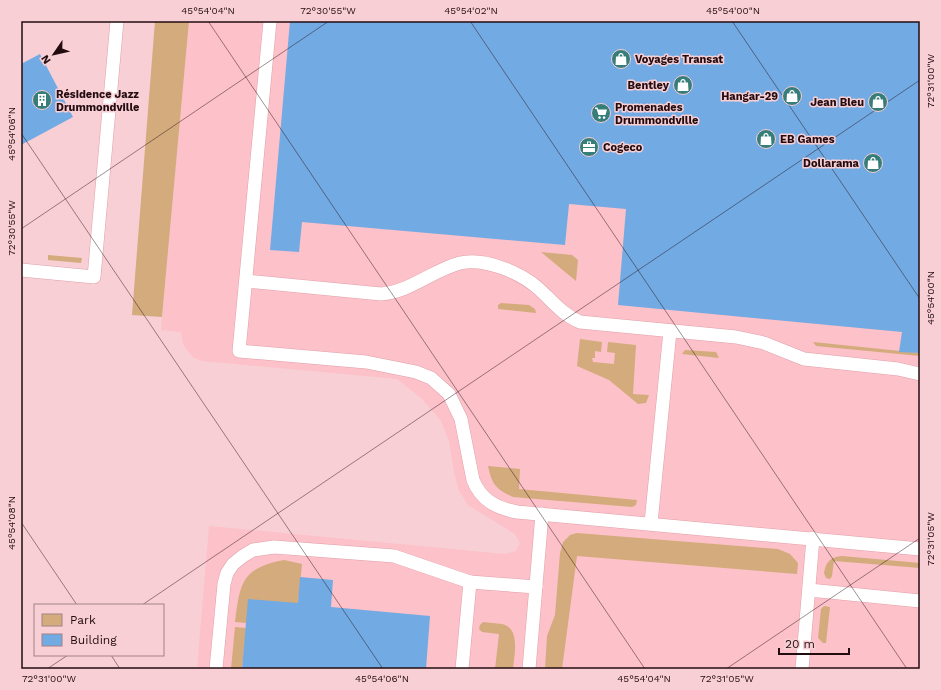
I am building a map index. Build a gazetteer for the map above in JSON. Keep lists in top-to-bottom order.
{
  "places": {
    "shop": [
      "Voyages Transat",
      "Bentley",
      "Hangar-29",
      "Jean Bleu",
      "EB Games",
      "Dollarama"
    ],
    "building": ["Résidence Jazz Drummondville"],
    "supermarket": ["Promenades Drummondville"],
    "office": ["Cogeco"]
  },
  "legend": ["Park", "Building"],
  "scale_bar": "20 m",
  "north": "bottom left",
  "coordinates": [
    "45°54'04\"N",
    "72°30'55\"W",
    "45°54'02\"N",
    "45°54'00\"N",
    "72°31'00\"W",
    "45°54'06\"N",
    "45°54'08\"N",
    "72°31'05\"W"
  ]
}
